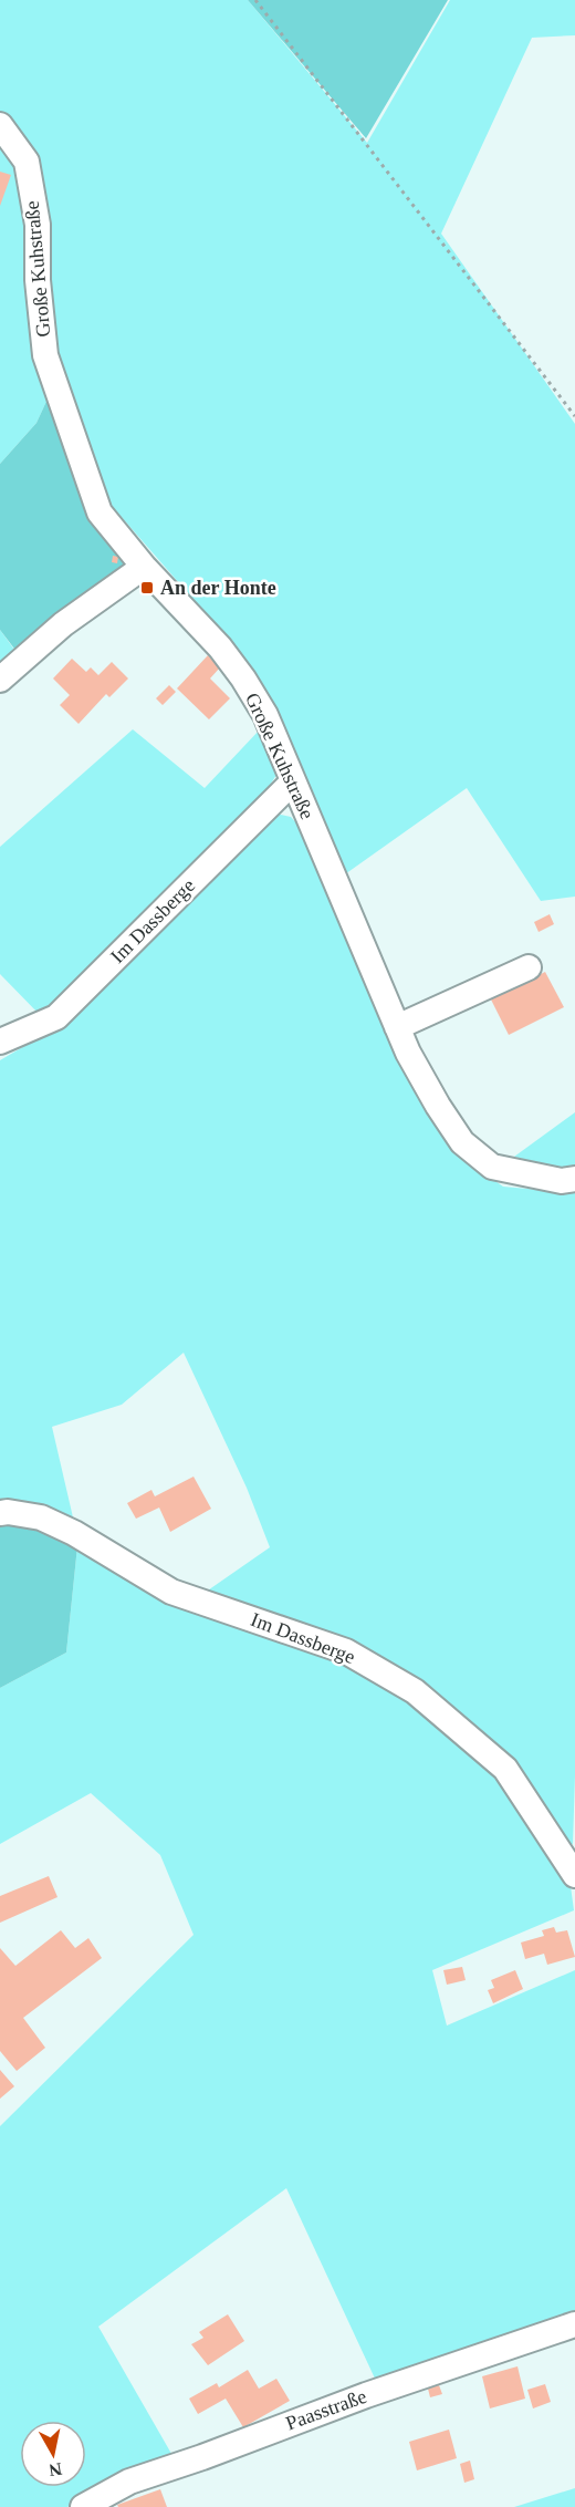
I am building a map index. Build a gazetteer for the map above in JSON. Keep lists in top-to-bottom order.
{
  "streets": {
    "street": ["Große Kuhstraße", "Im Dassberge", "Paasstraße"]
  },
  "crossings": [
    ["Große Kuhstraße", "Im Dassberge"]
  ],
  "places": {
    "transit": ["An der Honte"]
  },
  "north": "bottom"
}
